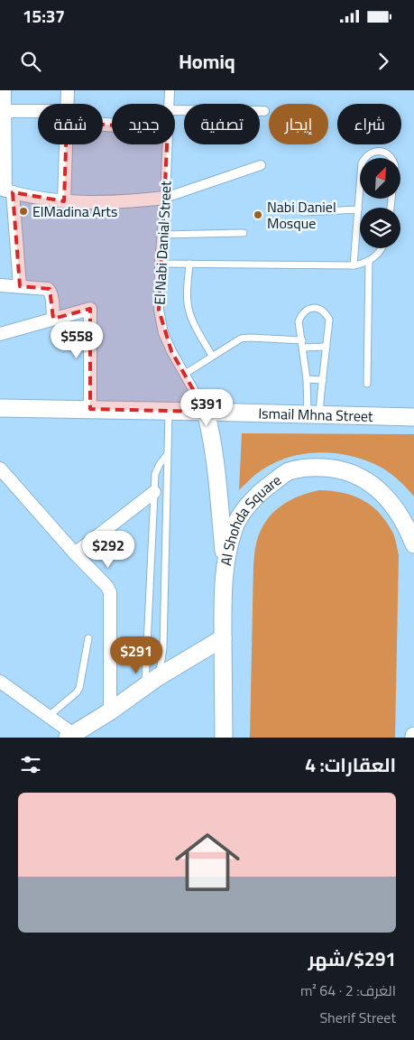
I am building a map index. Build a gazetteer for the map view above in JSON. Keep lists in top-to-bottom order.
{
  "streets": {
    "main road": ["Ismail Mhna Street", "Al Shohda Square"],
    "street": ["El Nabi Danial Street"]
  },
  "crossings": [
    ["El Nabi Danial Street", "Ismail Mhna Street"]
  ],
  "places": ["ElMadina Arts", "Nabi Daniel Mosque"],
  "north": "top right",
  "page": {
    "status": "15:37",
    "header": "Homiq",
    "chip": [
      "شراء",
      "إيجار",
      "تصفية",
      "جديد",
      "شقة"
    ],
    "price": [
      "$558",
      "$391",
      "$292",
      "$291"
    ],
    "heading": "العقارات: 4",
    "list": [
      {
        "name": "$291/شهر",
        "note": "الغرف: 2 · 64 m² · Sherif Street"
      }
    ]
  }
}
